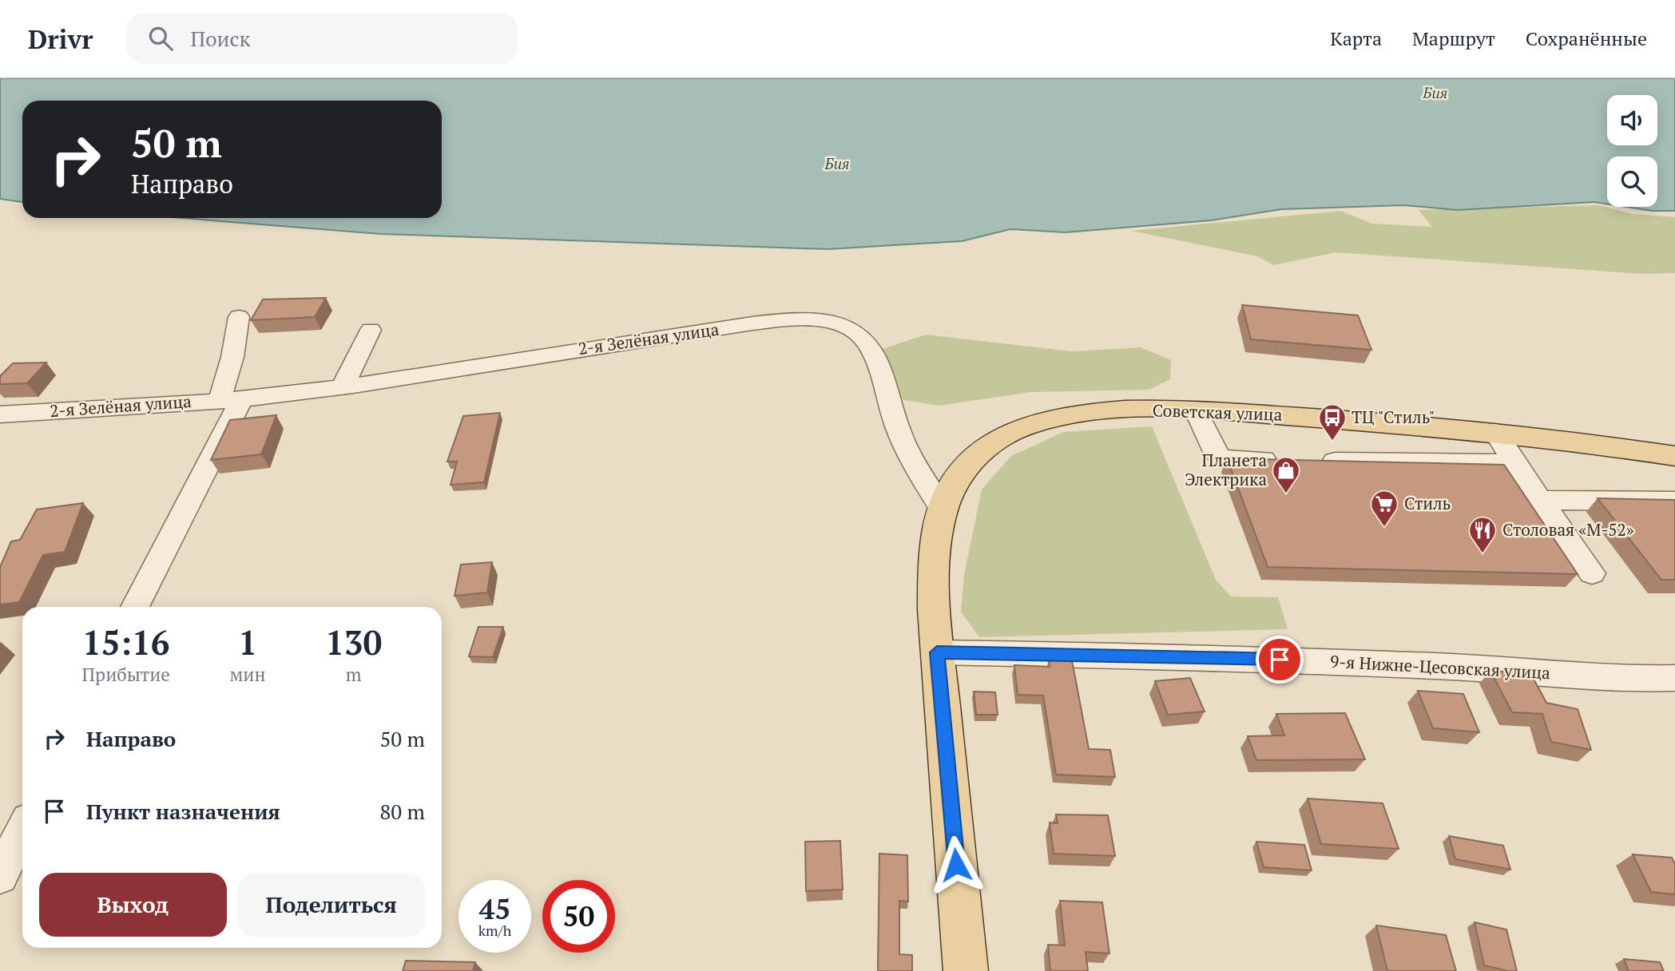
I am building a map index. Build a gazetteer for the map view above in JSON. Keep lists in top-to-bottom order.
{
  "streets": {
    "main road": ["Советская улица"],
    "street": ["2-я Зелёная улица", "9-я Нижне-Цесовская улица"]
  },
  "crossings": [
    ["2-я Зелёная улица", "Советская улица"],
    ["Советская улица", "9-я Нижне-Цесовская улица"]
  ],
  "water": ["Бия"],
  "places": {
    "bus stop": ["ТЦ \"Стиль\""],
    "shop": ["Планета Электрика"],
    "supermarket": ["Стиль"],
    "restaurant": ["Столовая «М-52»"]
  },
  "page": {
    "header": "Drivr",
    "search": "Поиск",
    "nav": ["Карта", "Маршрут", "Сохранённые"],
    "turn": ["50 m", "Направо"],
    "eta": [
      "15:16",
      "Прибытие",
      "1",
      "мин",
      "130",
      "m"
    ],
    "list": [
      {
        "name": "Направо",
        "value": "50 m"
      },
      {
        "name": "Пункт назначения",
        "value": "80 m"
      }
    ],
    "buttons": ["Выход", "Поделиться"],
    "speed": "45 km/h",
    "limit": "50"
  }
}
